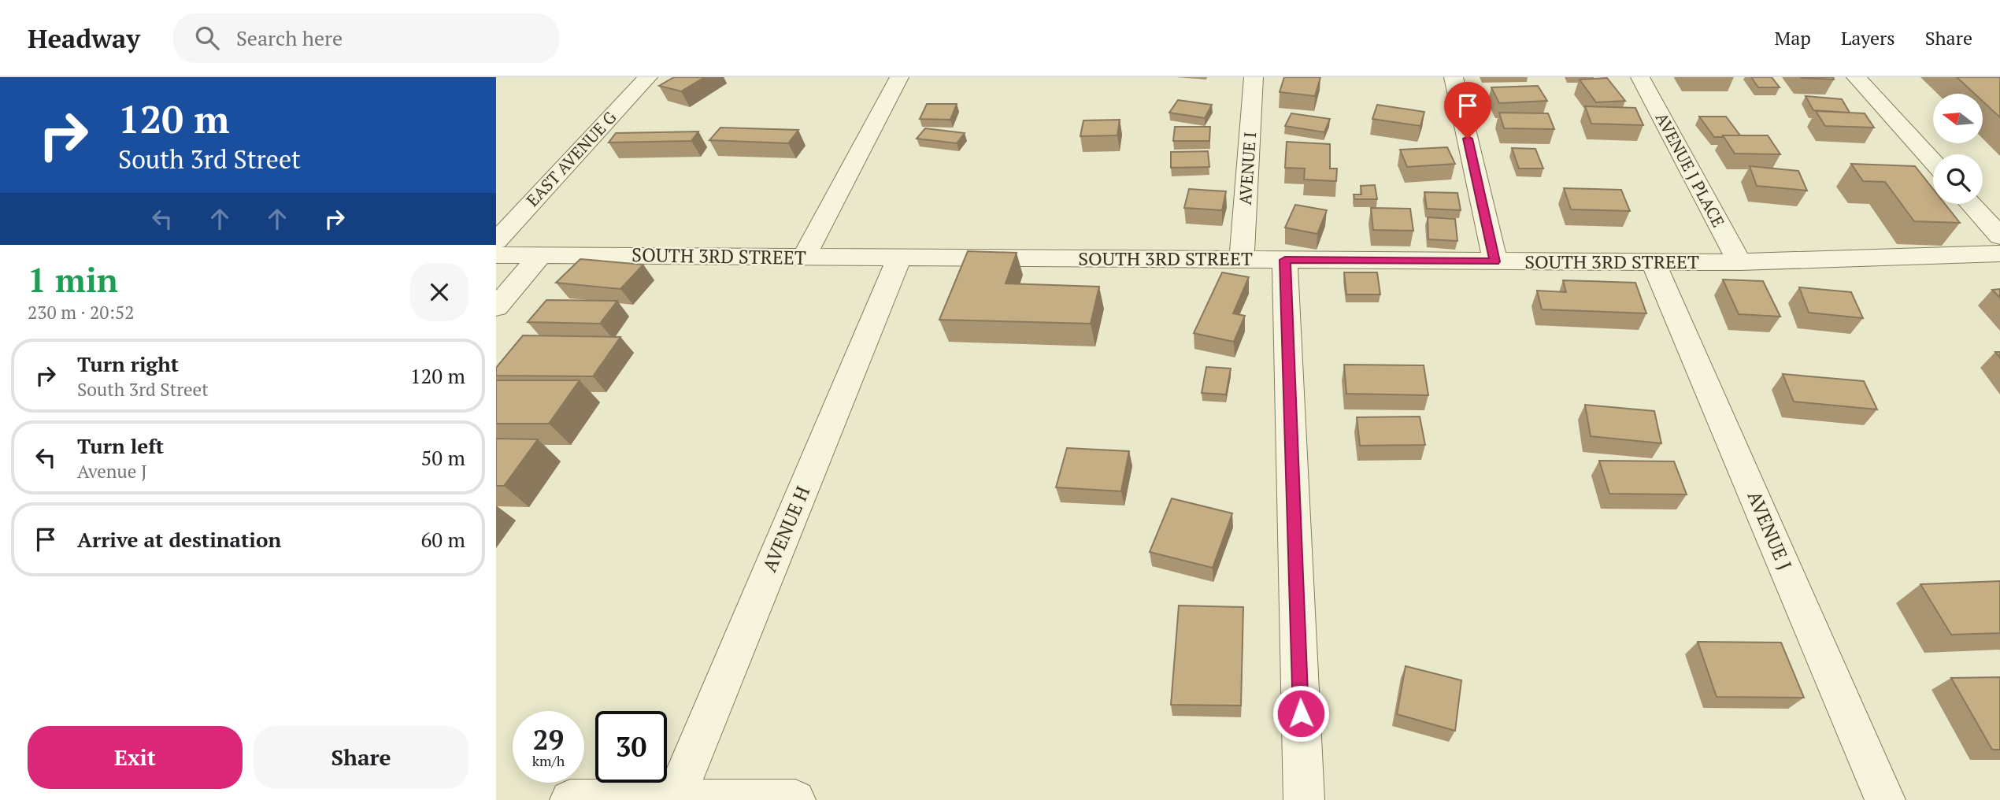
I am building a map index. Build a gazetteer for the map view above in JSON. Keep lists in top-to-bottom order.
{
  "streets": {
    "street": [
      "EAST AVENUE G",
      "AVENUE I",
      "AVENUE J PLACE",
      "SOUTH 3RD STREET",
      "AVENUE H",
      "AVENUE J"
    ]
  },
  "crossings": [
    ["AVENUE I", "SOUTH 3RD STREET"],
    ["AVENUE J PLACE", "SOUTH 3RD STREET"],
    ["SOUTH 3RD STREET", "AVENUE H"],
    ["SOUTH 3RD STREET", "AVENUE J"]
  ],
  "north": "left",
  "page": {
    "header": "Headway",
    "search": "Search here",
    "nav": ["Map", "Layers", "Share"],
    "turn": ["120 m", "South 3rd Street"],
    "heading": ["1 min", "230 m · 20:52"],
    "list": [
      {
        "name": "Turn right",
        "note": "South 3rd Street",
        "value": "120 m"
      },
      {
        "name": "Turn left",
        "note": "Avenue J",
        "value": "50 m"
      },
      {
        "name": "Arrive at destination",
        "value": "60 m"
      }
    ],
    "speed": "29 km/h",
    "limit": "30",
    "buttons": ["Exit", "Share"]
  }
}
